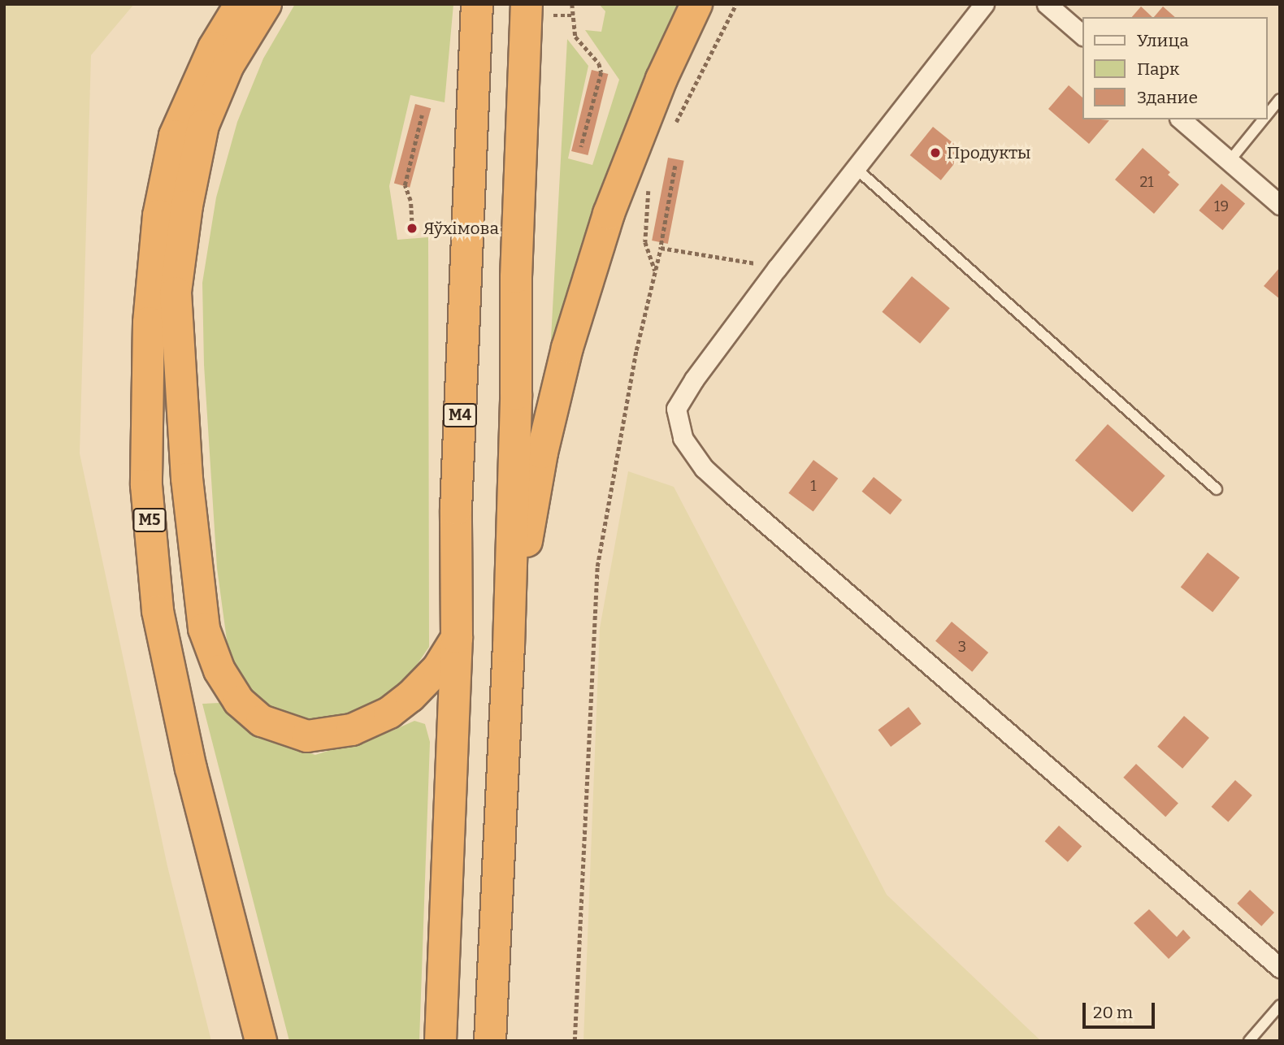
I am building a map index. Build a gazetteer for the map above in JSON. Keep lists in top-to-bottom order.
{
  "streets": {
    "highway": ["М4", "М5"]
  },
  "crossings": [
    ["М4", "М5"]
  ],
  "places": ["Продукты", "Яўхімова"],
  "house_numbers": [
    "21",
    "19",
    "1",
    "3"
  ],
  "legend": ["Улица", "Парк", "Здание"],
  "scale_bar": "20 m"
}
